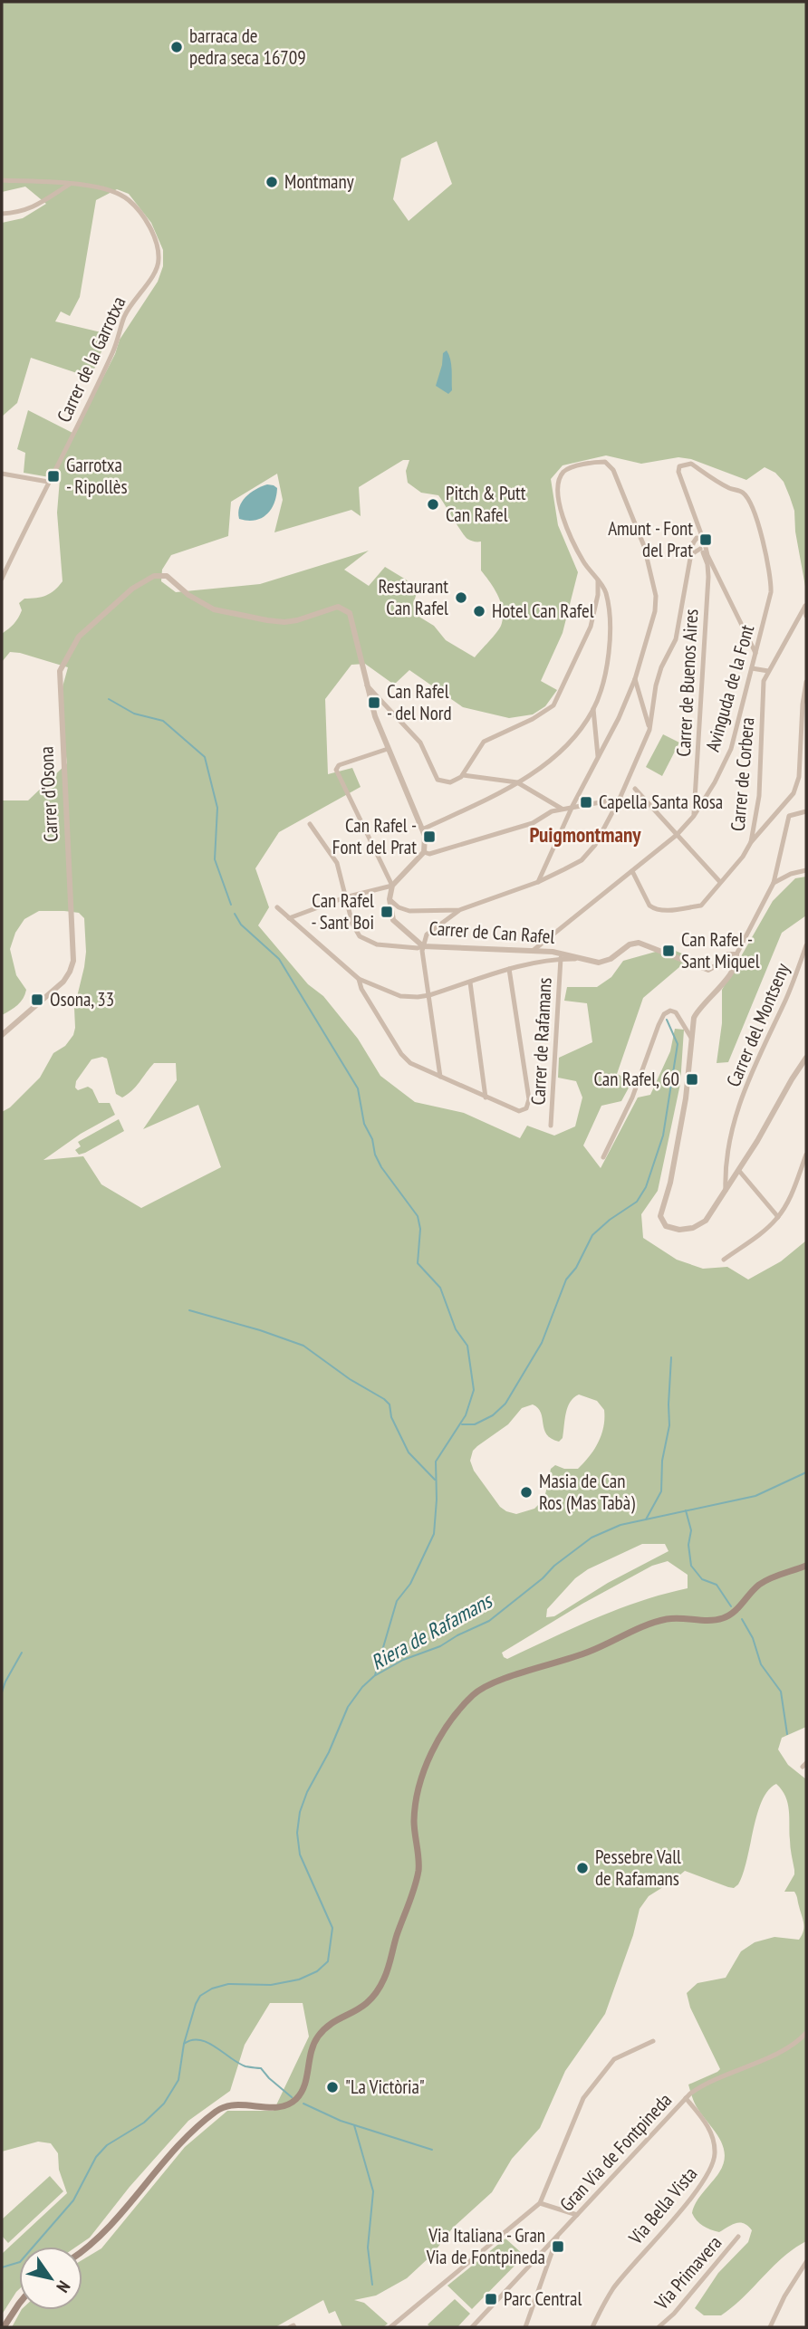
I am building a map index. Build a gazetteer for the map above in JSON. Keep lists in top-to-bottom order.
{
  "streets": {
    "street": [
      "Carrer de la Garrotxa",
      "Carrer de Buenos Aires",
      "Avinguda de la Font",
      "Carrer de Corbera",
      "Carrer d'Osona",
      "Carrer de Can Rafel",
      "Carrer del Montseny",
      "Carrer de Rafamans",
      "Gran Via de Fontpineda",
      "Via Bella Vista",
      "Via Primavera"
    ]
  },
  "crossings": [
    ["Carrer de Buenos Aires", "Avinguda de la Font"],
    ["Avinguda de la Font", "Carrer de Can Rafel"],
    ["Gran Via de Fontpineda", "Via Bella Vista"]
  ],
  "districts": ["Puigmontmany"],
  "water": ["Riera de Rafamans"],
  "places": {
    "other": [
      "barraca de pedra seca 16709",
      "Montmany",
      "Pitch & Putt Can Rafel",
      "Restaurant Can Rafel",
      "Hotel Can Rafel",
      "Masia de Can Ros (Mas Tabà)",
      "Pessebre Vall de Rafamans",
      "\"La Victòria\""
    ],
    "transit": [
      "Garrotxa - Ripollès",
      "Amunt - Font del Prat",
      "Can Rafel - del Nord",
      "Capella Santa Rosa",
      "Can Rafel - Font del Prat",
      "Can Rafel - Sant Boi",
      "Can Rafel - Sant Miquel",
      "Osona, 33",
      "Can Rafel, 60",
      "Via Italiana - Gran Via de Fontpineda",
      "Parc Central"
    ]
  },
  "north": "bottom right"
}
